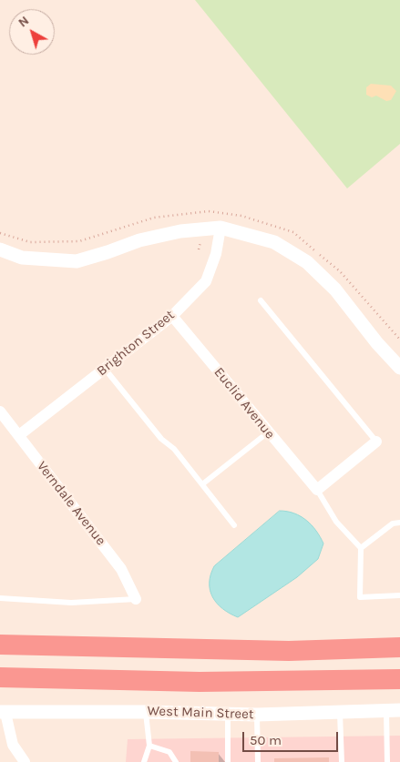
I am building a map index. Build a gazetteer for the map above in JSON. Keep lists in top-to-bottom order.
{
  "streets": {
    "street": [
      "Brighton Street",
      "Euclid Avenue",
      "Verndale Avenue",
      "West Main Street"
    ]
  },
  "crossings": [
    ["Brighton Street", "Euclid Avenue"],
    ["Brighton Street", "Verndale Avenue"]
  ],
  "scale_bar": "50 m",
  "north": "top left"
}
